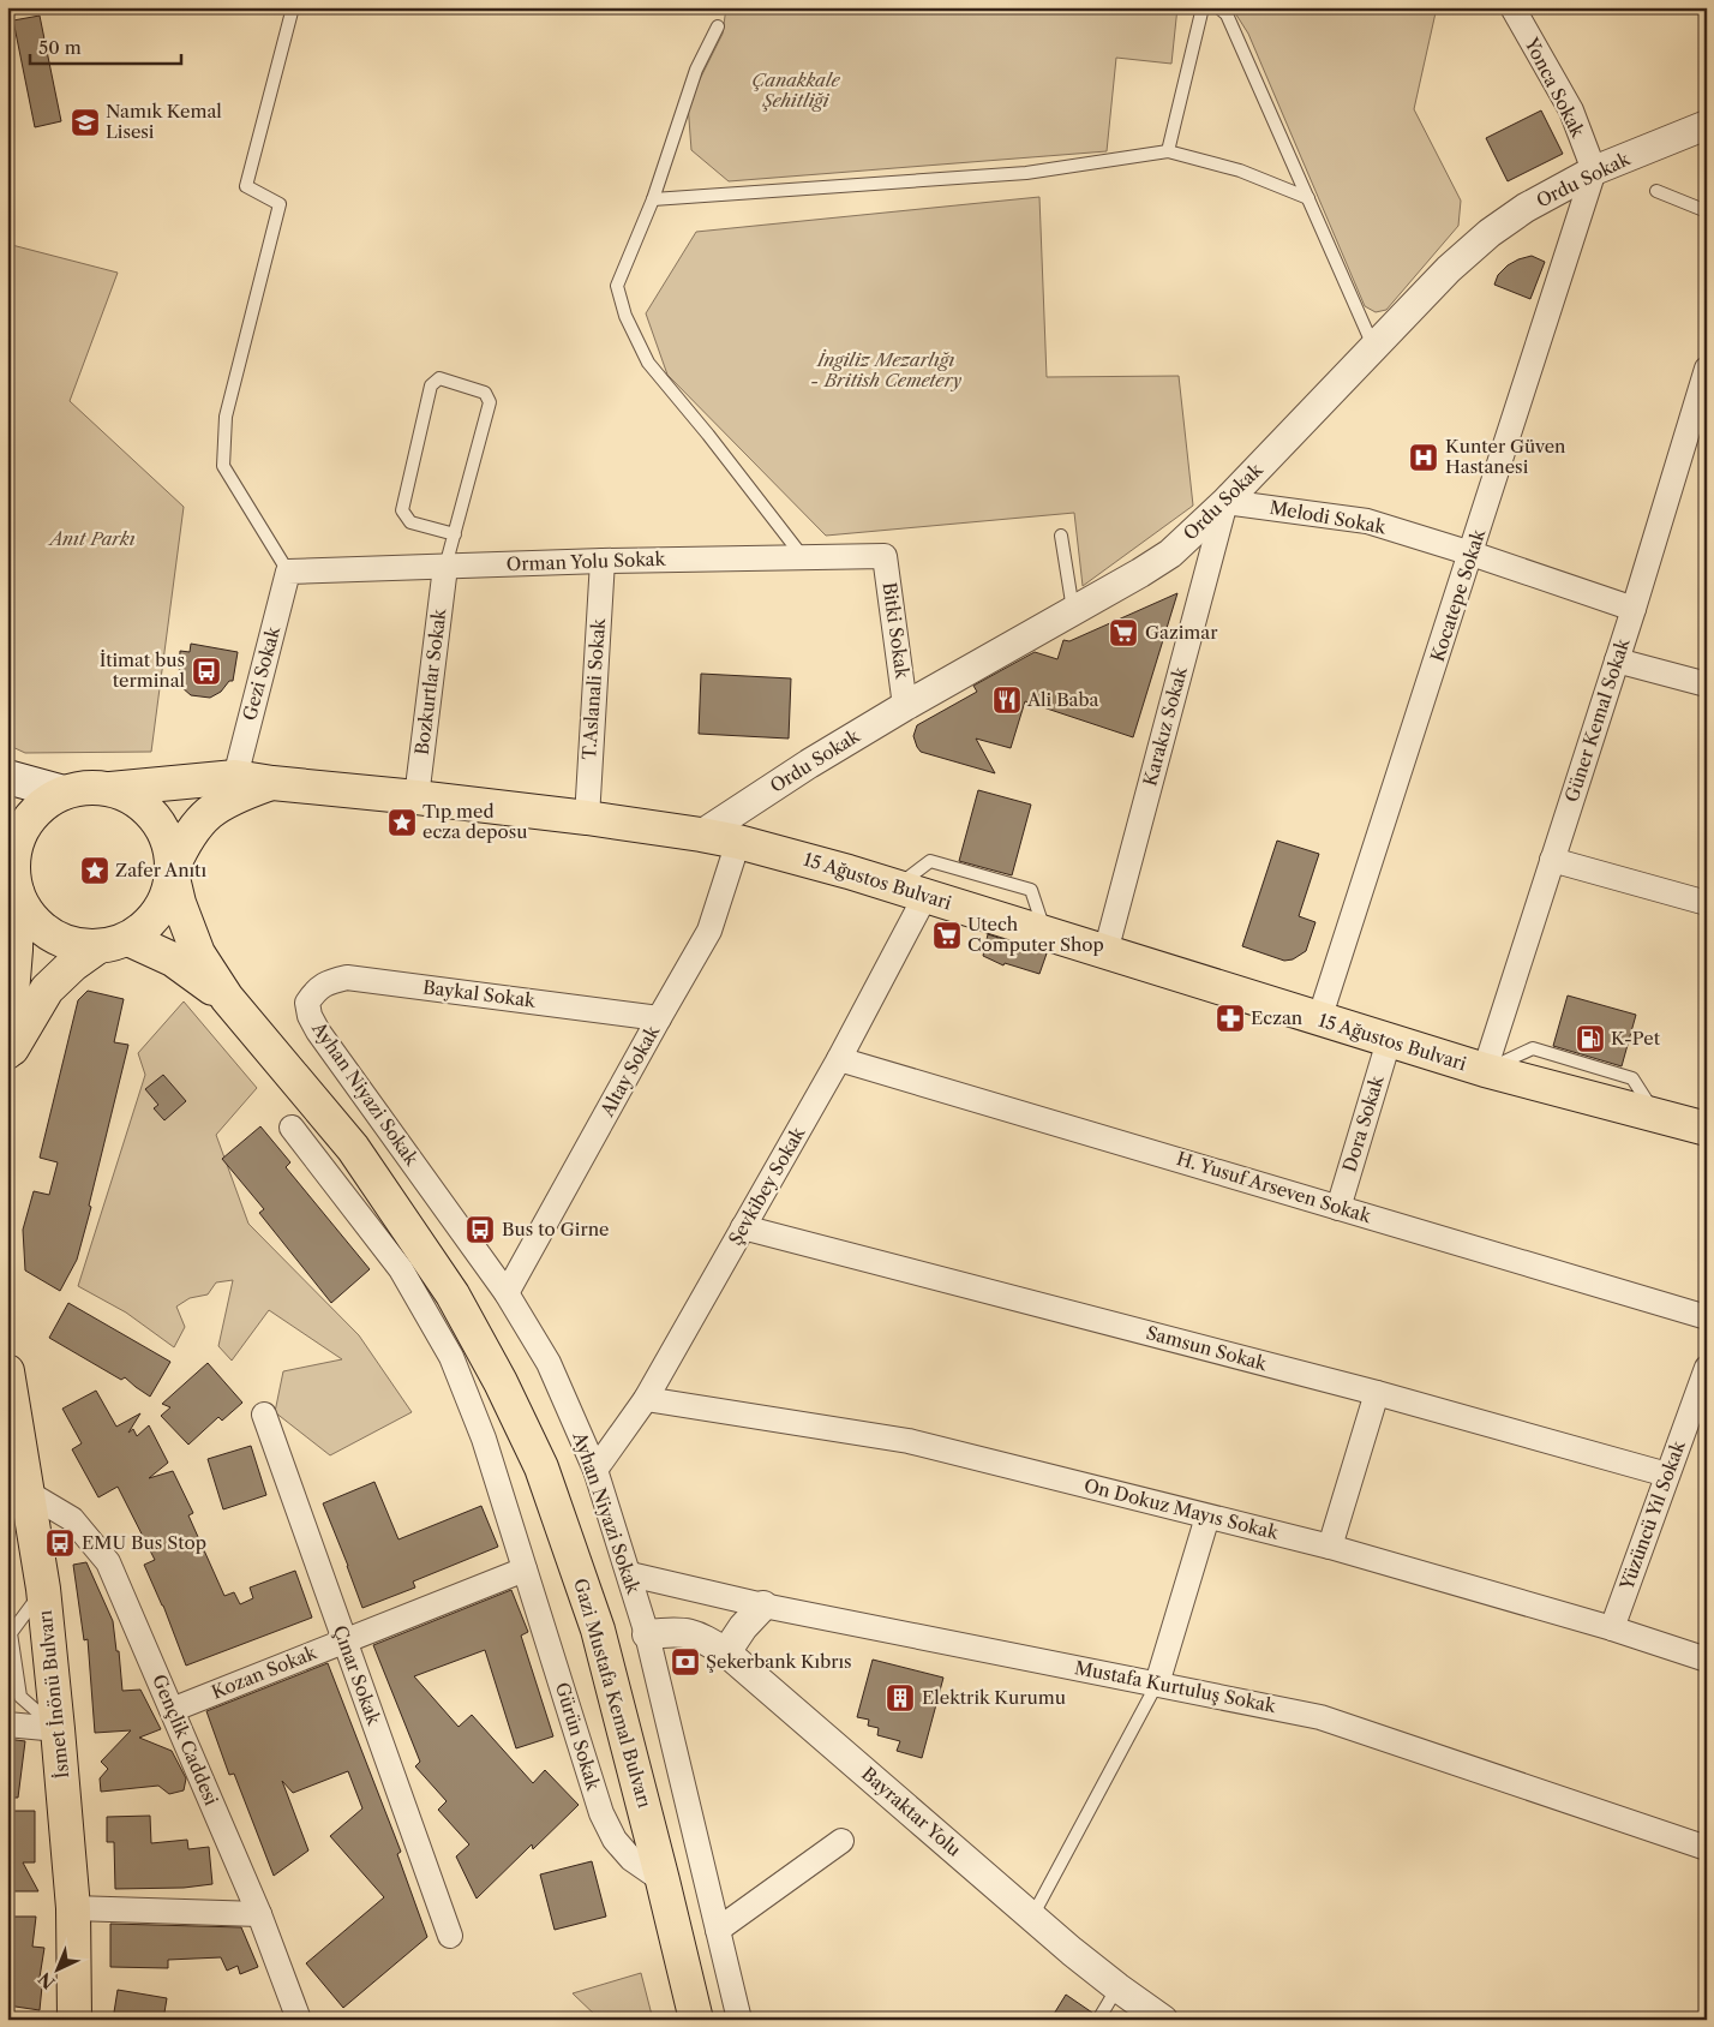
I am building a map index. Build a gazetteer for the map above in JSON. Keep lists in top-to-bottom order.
{
  "streets": {
    "main road": ["15 Ağustos Bulvari", "Gazi Mustafa Kemal Bulvarı", "İsmet İnönü Bulvarı"],
    "street": [
      "Yonca Sokak",
      "Ordu Sokak",
      "Melodi Sokak",
      "Orman Yolu Sokak",
      "Kocatepe Sokak",
      "Bitki Sokak",
      "Gezi Sokak",
      "Bozkurtlar Sokak",
      "T.Aslanali Sokak",
      "Güner Kemal Sokak",
      "Karakız Sokak",
      "Baykal Sokak",
      "Altay Sokak",
      "Ayhan Niyazi Sokak",
      "Dora Sokak",
      "Şevkibey Sokak",
      "H. Yusuf Arseven Sokak",
      "Samsun Sokak",
      "On Dokuz Mayıs Sokak",
      "Yüzüncü Yıl Sokak",
      "Kozan Sokak",
      "Çınar Sokak",
      "Mustafa Kurtuluş Sokak",
      "Gürün Sokak",
      "Gençlik Caddesi",
      "Bayraktar Yolu"
    ]
  },
  "crossings": [
    ["Yonca Sokak", "Ordu Sokak"],
    ["Yonca Sokak", "Kocatepe Sokak"],
    ["Ordu Sokak", "Melodi Sokak"],
    ["Ordu Sokak", "Kocatepe Sokak"],
    ["Ordu Sokak", "Bitki Sokak"],
    ["Ordu Sokak", "Karakız Sokak"],
    ["Ordu Sokak", "15 Ağustos Bulvari"],
    ["Melodi Sokak", "Kocatepe Sokak"],
    ["Melodi Sokak", "Güner Kemal Sokak"],
    ["Melodi Sokak", "Karakız Sokak"],
    ["Orman Yolu Sokak", "Bitki Sokak"],
    ["Orman Yolu Sokak", "Gezi Sokak"],
    ["Orman Yolu Sokak", "Bozkurtlar Sokak"],
    ["Orman Yolu Sokak", "T.Aslanali Sokak"],
    ["Kocatepe Sokak", "15 Ağustos Bulvari"],
    ["Gezi Sokak", "15 Ağustos Bulvari"],
    ["Bozkurtlar Sokak", "15 Ağustos Bulvari"],
    ["T.Aslanali Sokak", "15 Ağustos Bulvari"],
    ["Güner Kemal Sokak", "15 Ağustos Bulvari"],
    ["Karakız Sokak", "15 Ağustos Bulvari"],
    ["15 Ağustos Bulvari", "Altay Sokak"],
    ["15 Ağustos Bulvari", "Dora Sokak"],
    ["15 Ağustos Bulvari", "Şevkibey Sokak"],
    ["15 Ağustos Bulvari", "Gazi Mustafa Kemal Bulvarı"],
    ["Baykal Sokak", "Altay Sokak"],
    ["Baykal Sokak", "Ayhan Niyazi Sokak"],
    ["Altay Sokak", "Ayhan Niyazi Sokak"],
    ["Ayhan Niyazi Sokak", "Şevkibey Sokak"],
    ["Ayhan Niyazi Sokak", "Mustafa Kurtuluş Sokak"],
    ["Ayhan Niyazi Sokak", "Bayraktar Yolu"],
    ["Dora Sokak", "H. Yusuf Arseven Sokak"],
    ["Şevkibey Sokak", "H. Yusuf Arseven Sokak"],
    ["Şevkibey Sokak", "Samsun Sokak"],
    ["Şevkibey Sokak", "On Dokuz Mayıs Sokak"],
    ["Samsun Sokak", "Yüzüncü Yıl Sokak"],
    ["On Dokuz Mayıs Sokak", "Yüzüncü Yıl Sokak"],
    ["Kozan Sokak", "Çınar Sokak"],
    ["Kozan Sokak", "Gürün Sokak"],
    ["Kozan Sokak", "Gençlik Caddesi"],
    ["Gazi Mustafa Kemal Bulvarı", "Gürün Sokak"],
    ["İsmet İnönü Bulvarı", "Gençlik Caddesi"]
  ],
  "parks": ["Çanakkale Şehitliği", "İngiliz Mezarlığı - British Cemetery", "Anıt Parkı"],
  "places": {
    "school or university": ["Namık Kemal Lisesi"],
    "hospital": ["Kunter Güven Hastanesi"],
    "supermarket": ["Gazimar", "Utech Computer Shop"],
    "bus stop": ["İtimat bus terminal", "Bus to Girne", "EMU Bus Stop"],
    "restaurant": ["Ali Baba"],
    "place": ["Tıp med ecza deposu", "Zafer Anıtı"],
    "pharmacy": ["Eczan"],
    "fuel station": ["K-Pet"],
    "bank": ["Şekerbank Kıbrıs"],
    "building": ["Elektrik Kurumu"]
  },
  "scale_bar": "50 m",
  "north": "bottom left"
}
